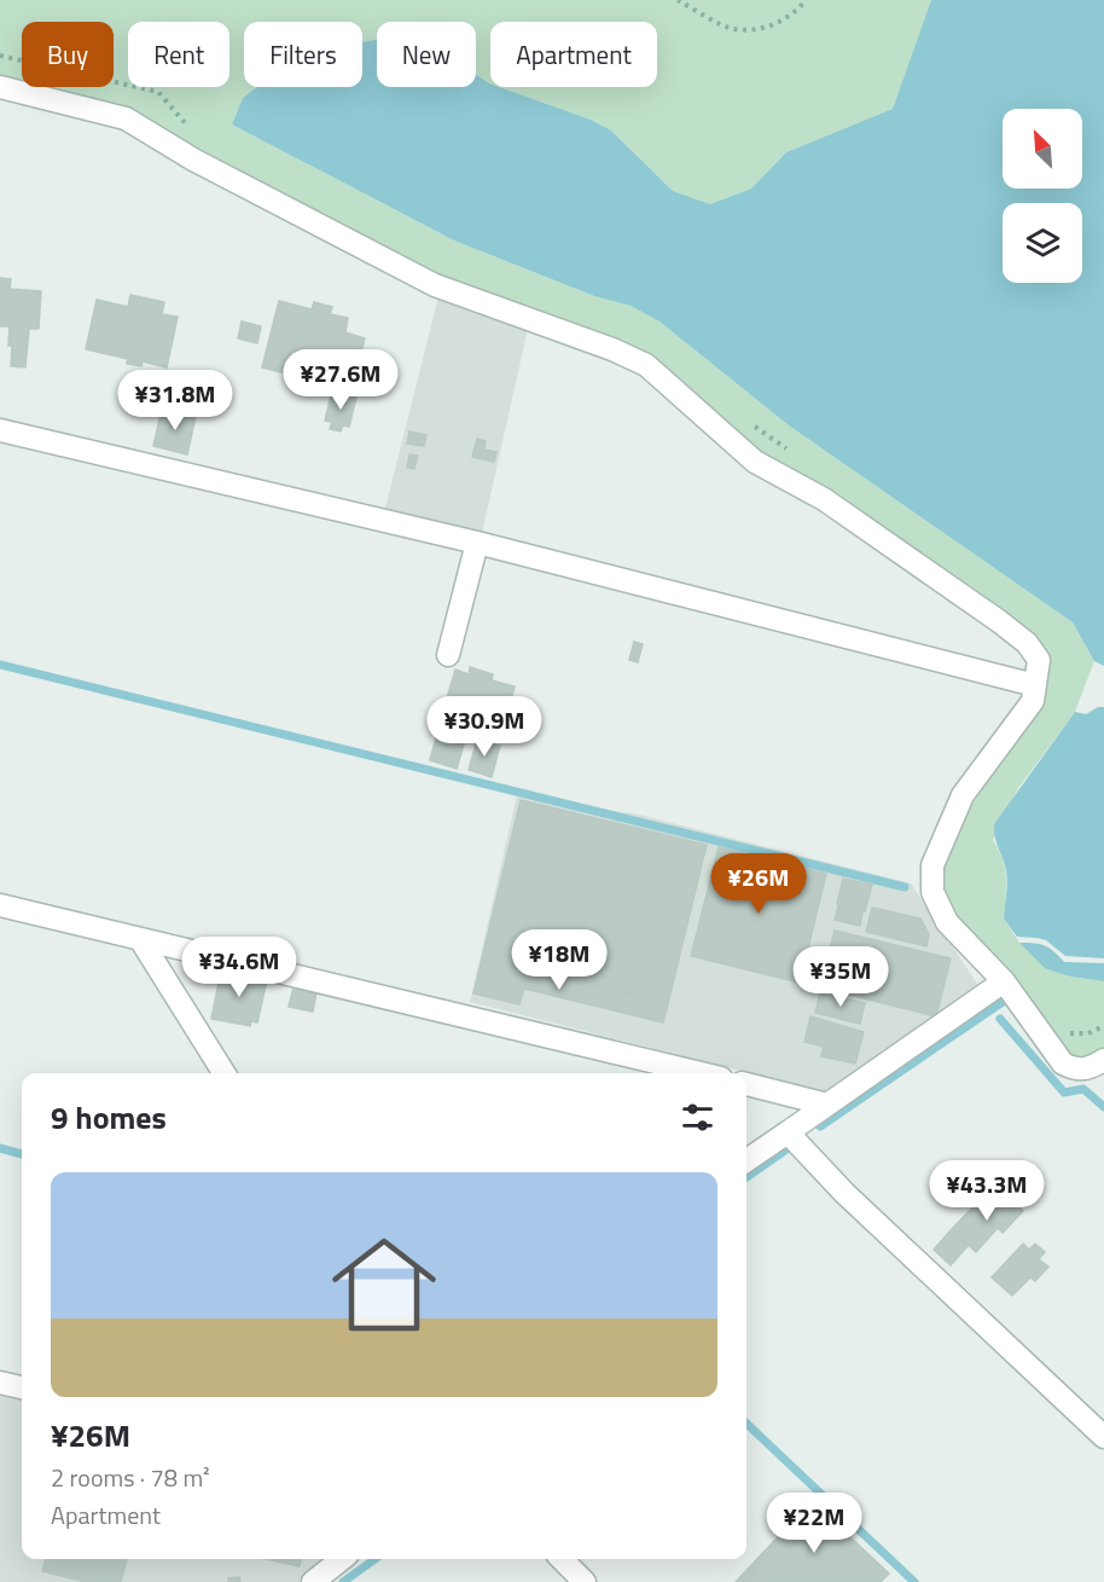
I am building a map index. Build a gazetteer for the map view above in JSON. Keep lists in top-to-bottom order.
{
  "north": "top left",
  "page": {
    "chip": [
      "Buy",
      "Rent",
      "Filters",
      "New",
      "Apartment"
    ],
    "price": [
      "¥27.6M",
      "¥31.8M",
      "¥30.9M",
      "¥26M",
      "¥18M",
      "¥34.6M",
      "¥35M",
      "¥43.3M",
      "¥22M"
    ],
    "heading": "9 homes",
    "list": [
      {
        "name": "¥26M",
        "note": "2 rooms · 78 m² · Apartment"
      }
    ]
  }
}
